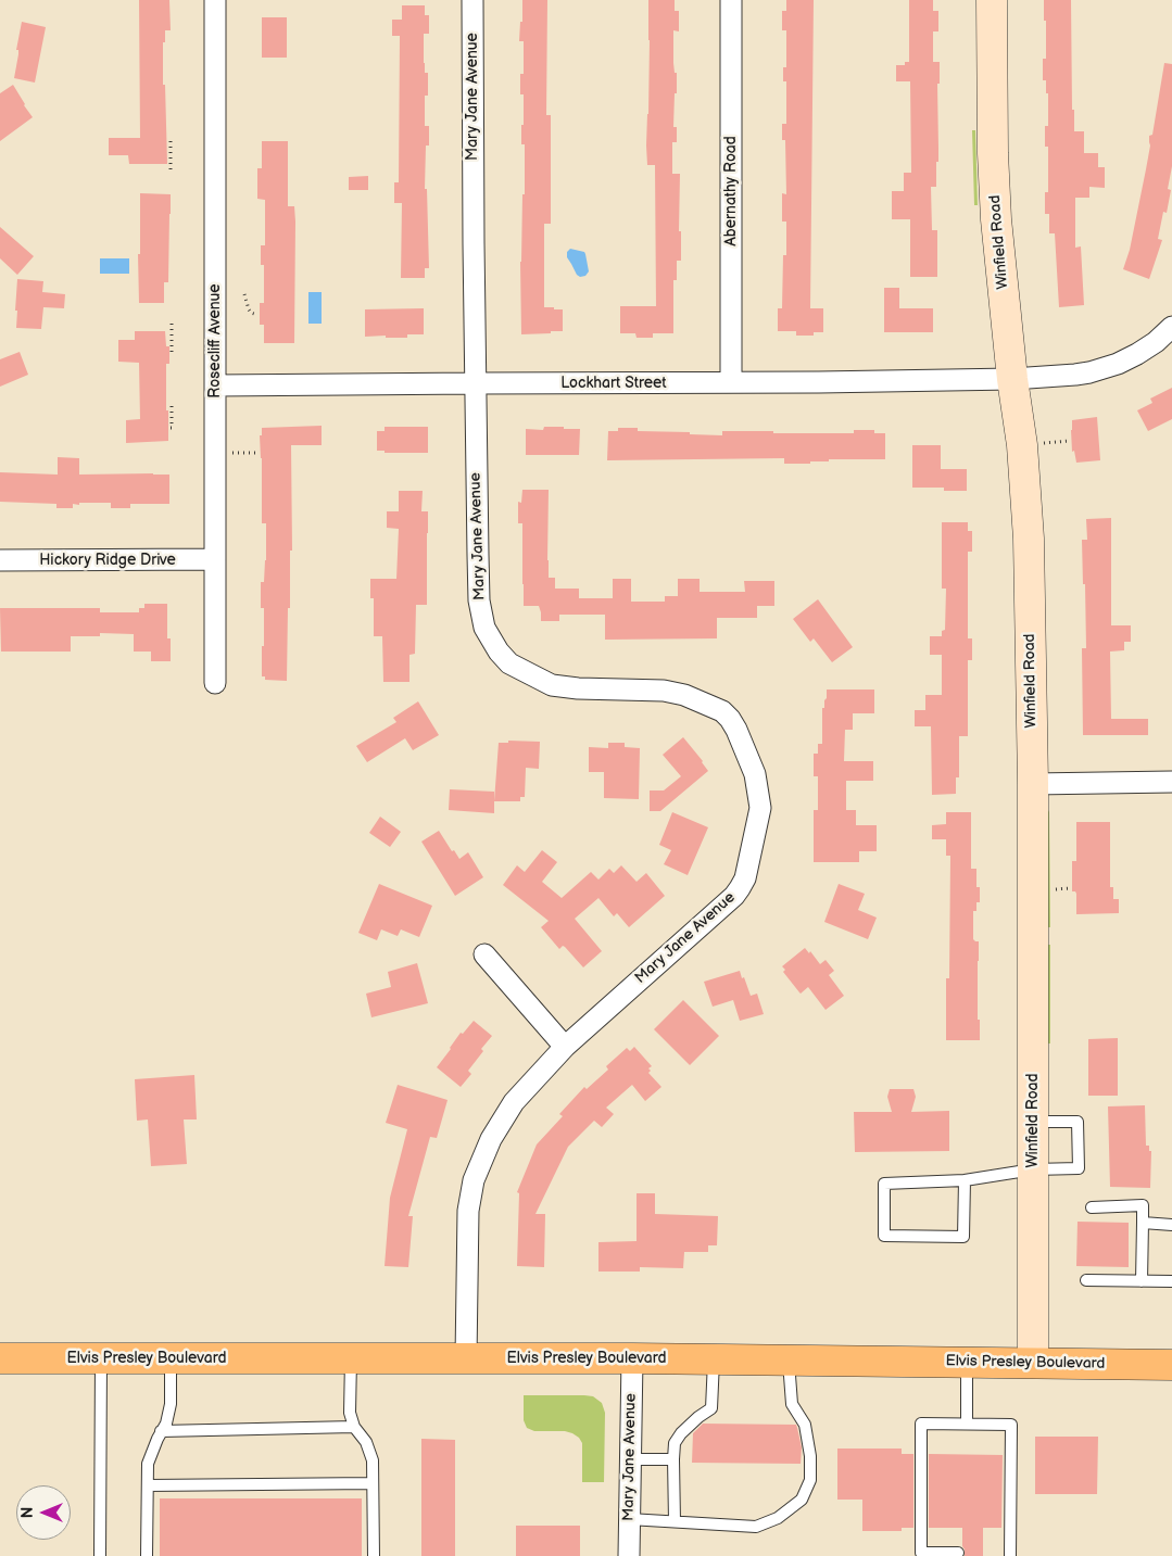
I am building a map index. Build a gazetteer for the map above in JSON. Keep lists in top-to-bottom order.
{
  "streets": {
    "main road": ["Elvis Presley Boulevard"],
    "street": [
      "Mary Jane Avenue",
      "Abernathy Road",
      "Winfield Road",
      "Rosecliff Avenue",
      "Lockhart Street",
      "Hickory Ridge Drive"
    ]
  },
  "crossings": [
    ["Mary Jane Avenue", "Lockhart Street"],
    ["Mary Jane Avenue", "Elvis Presley Boulevard"],
    ["Abernathy Road", "Lockhart Street"],
    ["Winfield Road", "Lockhart Street"],
    ["Winfield Road", "Elvis Presley Boulevard"],
    ["Rosecliff Avenue", "Lockhart Street"],
    ["Rosecliff Avenue", "Hickory Ridge Drive"]
  ],
  "north": "left"
}
